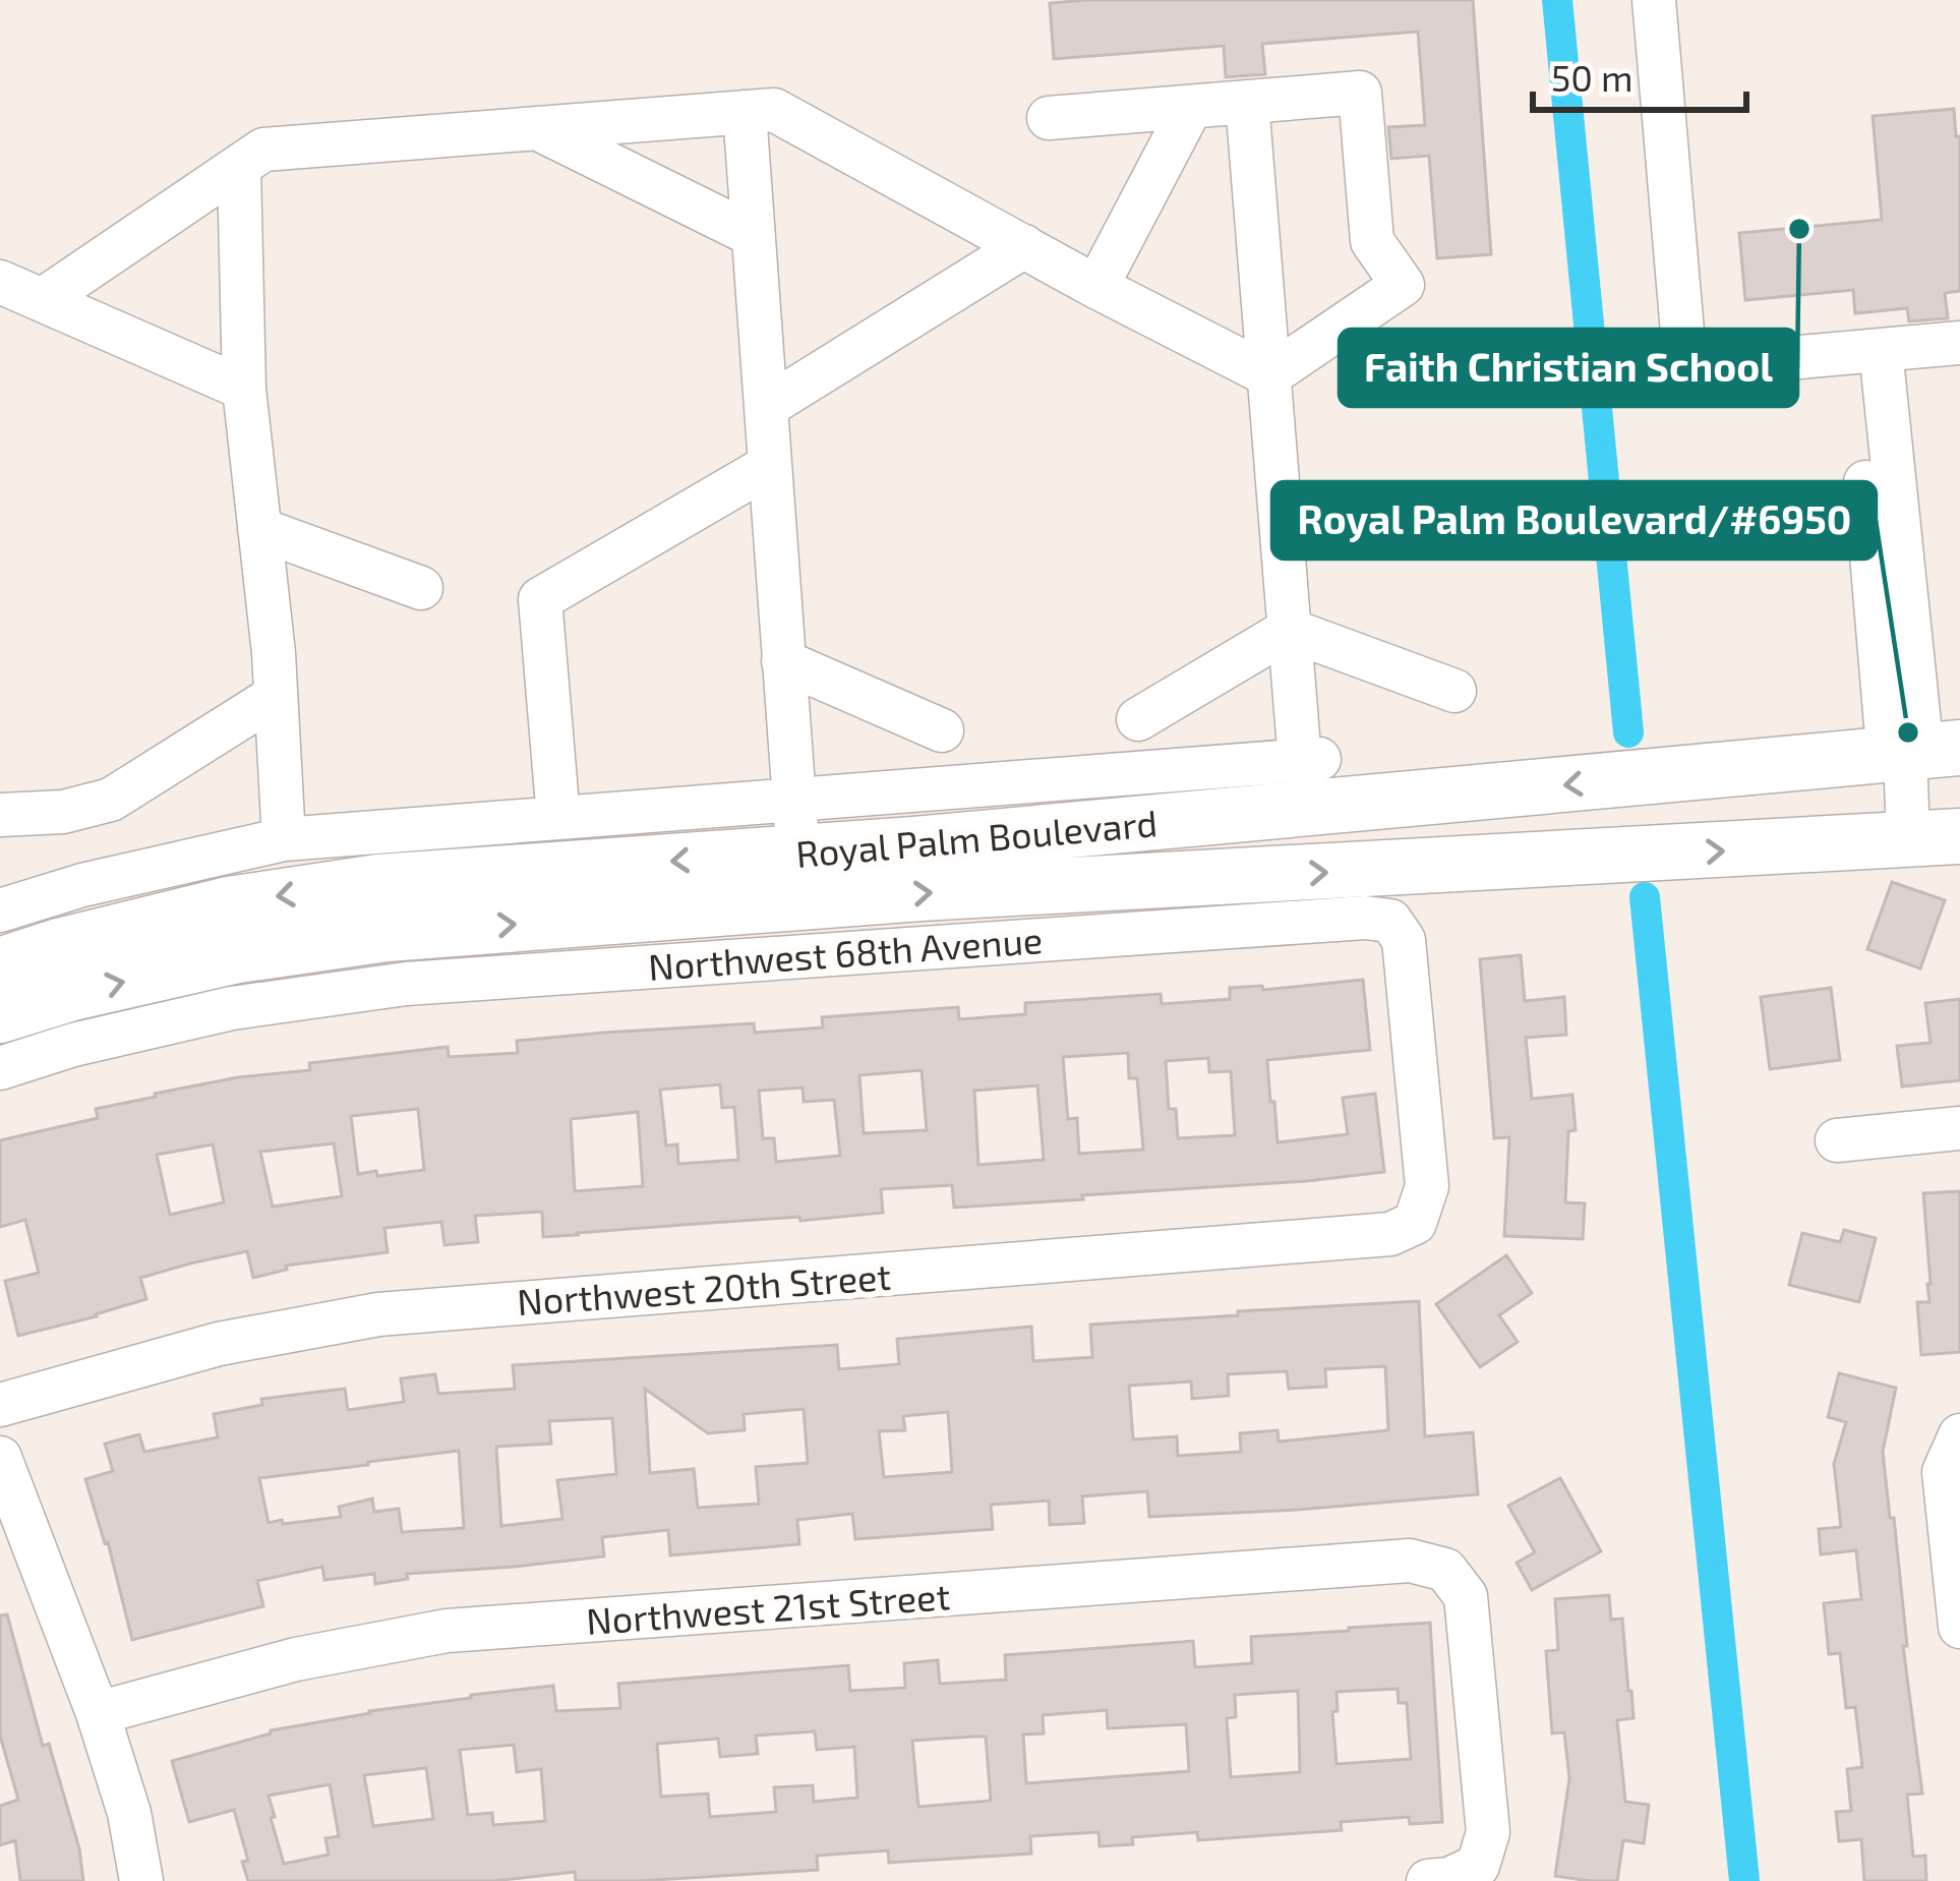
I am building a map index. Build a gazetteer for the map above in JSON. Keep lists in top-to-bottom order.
{
  "streets": {
    "main road": ["Royal Palm Boulevard"],
    "street": ["Northwest 68th Avenue", "Northwest 20th Street", "Northwest 21st Street"]
  },
  "crossings": [
    ["Northwest 68th Avenue", "Northwest 20th Street"]
  ],
  "places": ["Faith Christian School", "Royal Palm Boulevard/#6950"],
  "scale_bar": "50 m"
}
